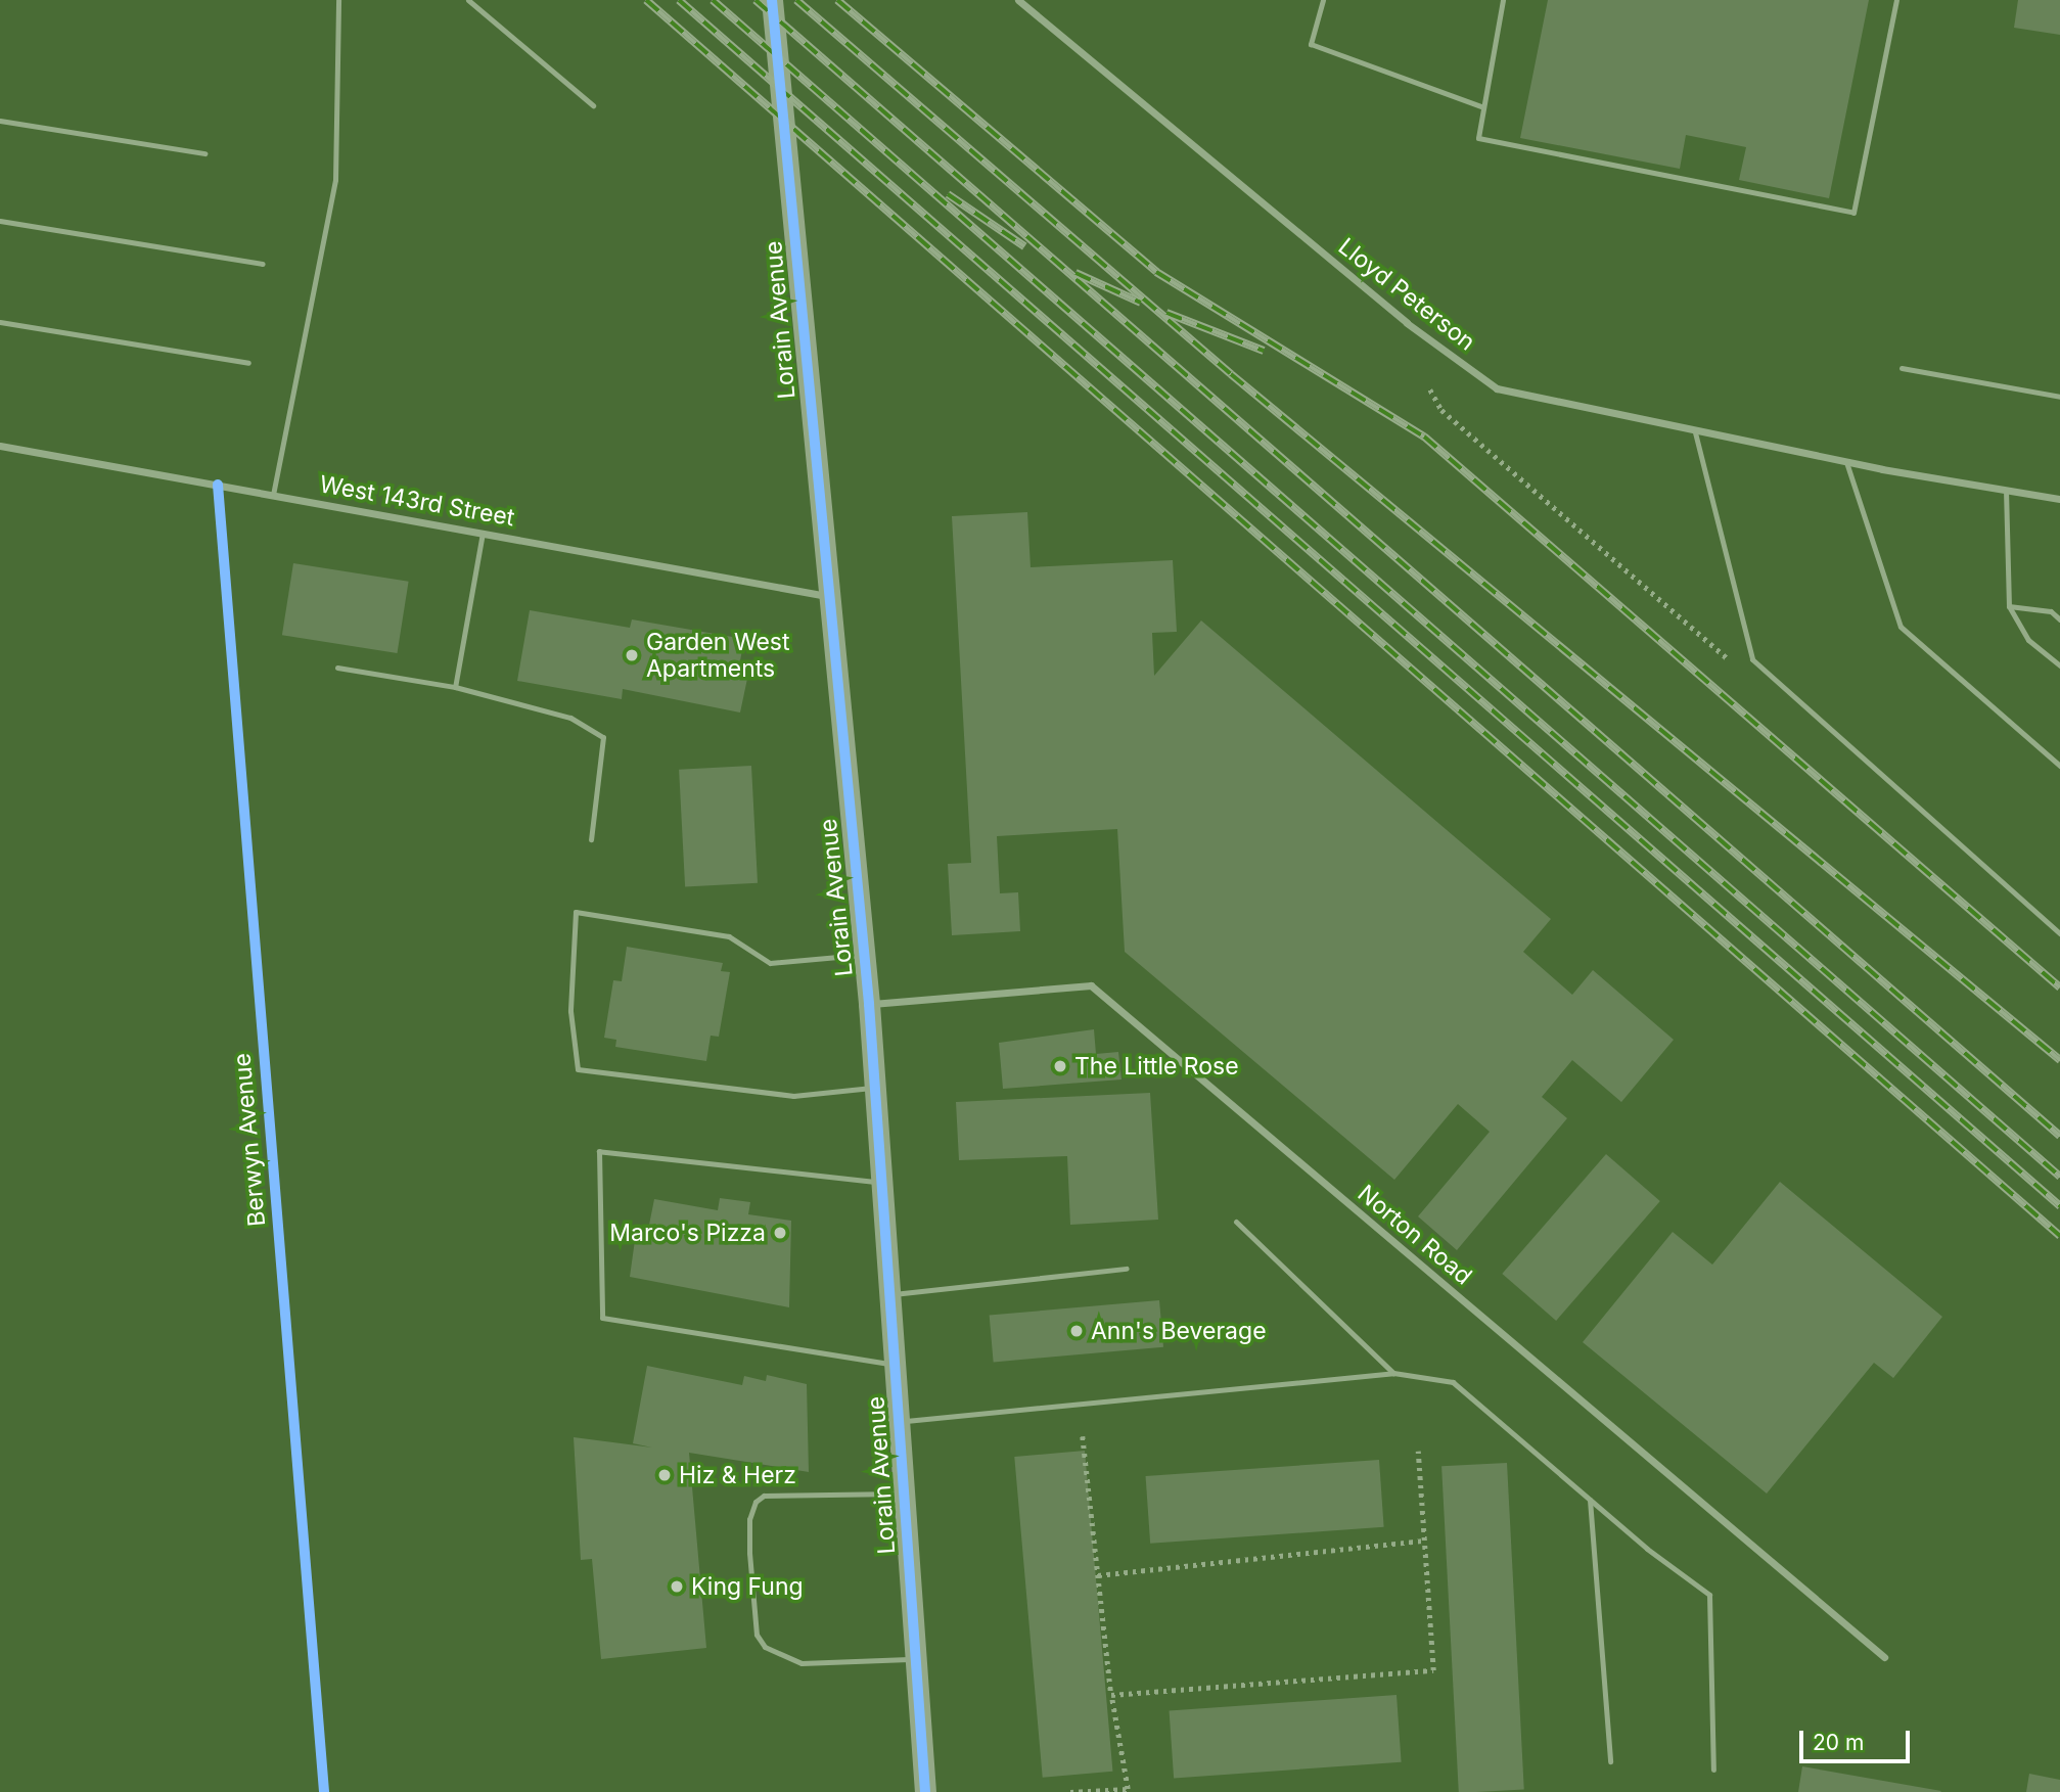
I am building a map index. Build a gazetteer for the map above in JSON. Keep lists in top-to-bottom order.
{
  "streets": {
    "main road": ["Lorain Avenue"],
    "street": [
      "Lloyd Peterson",
      "West 143rd Street",
      "Berwyn Avenue",
      "Norton Road"
    ]
  },
  "crossings": [
    ["Lorain Avenue", "West 143rd Street"],
    ["Lorain Avenue", "Norton Road"],
    ["West 143rd Street", "Berwyn Avenue"]
  ],
  "places": [
    "Garden West Apartments",
    "The Little Rose",
    "Marco's Pizza",
    "Ann's Beverage",
    "Hiz & Herz",
    "King Fung"
  ],
  "scale_bar": "20 m"
}
